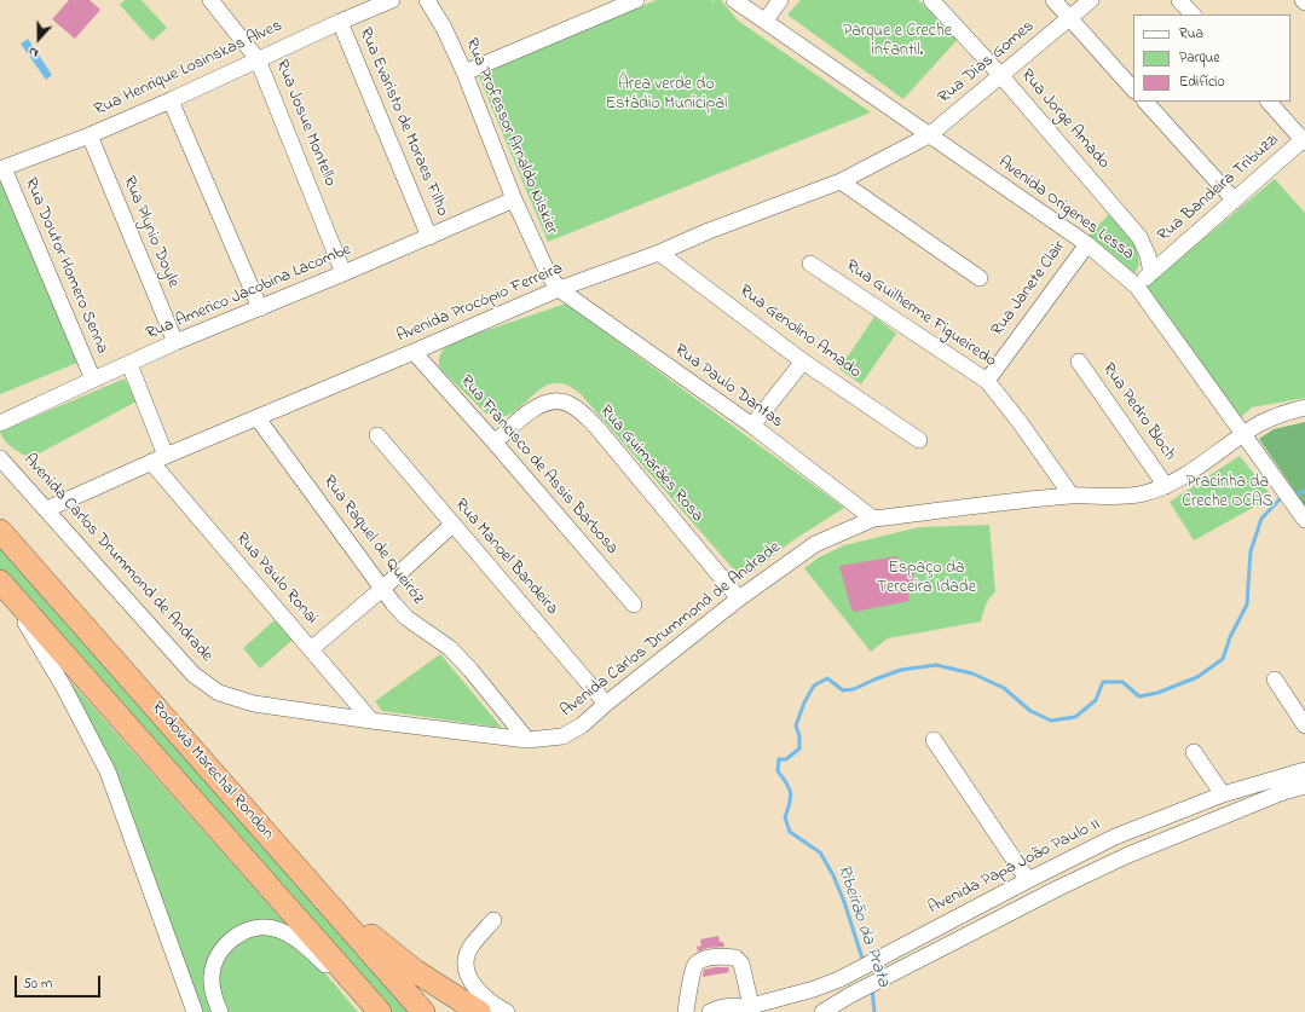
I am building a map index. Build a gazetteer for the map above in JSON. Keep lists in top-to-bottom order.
{
  "streets": {
    "highway": ["Rodovia Marechal Rondon"],
    "street": [
      "Rua Dias Gomes",
      "Rua Henrique Losinskas Alves",
      "Rua Jorge Amado",
      "Rua Evaristo de Moraes Filho",
      "Rua Josue Montello",
      "Rua Professor Arnaldo Niskier",
      "Rua Bandeira Tribuzzi",
      "Avenida Origenes Lessa",
      "Rua Plynio Doyle",
      "Rua Doutor Homero Senna",
      "Rua Janete Clair",
      "Rua Americo Jacobina Lacombe",
      "Avenida Procópio Ferreira",
      "Rua Guilherme Figueiredo",
      "Rua Genolino Amado",
      "Rua Paulo Dantas",
      "Rua Pedro Bloch",
      "Rua Guimarães Rosa",
      "Rua Francisco de Assis Barbosa",
      "Rua Raquel de Queiróz",
      "Rua Manoel Bandeira",
      "Avenida Carlos Drummond de Andrade",
      "Rua Paulo Ronai",
      "Avenida Papa João Paulo II"
    ]
  },
  "crossings": [
    ["Rua Dias Gomes", "Rua Jorge Amado"],
    ["Rua Dias Gomes", "Avenida Origenes Lessa"],
    ["Rua Dias Gomes", "Avenida Procópio Ferreira"],
    ["Rua Henrique Losinskas Alves", "Rua Evaristo de Moraes Filho"],
    ["Rua Henrique Losinskas Alves", "Rua Josue Montello"],
    ["Rua Henrique Losinskas Alves", "Rua Plynio Doyle"],
    ["Rua Henrique Losinskas Alves", "Rua Doutor Homero Senna"],
    ["Rua Jorge Amado", "Rua Bandeira Tribuzzi"],
    ["Rua Evaristo de Moraes Filho", "Rua Americo Jacobina Lacombe"],
    ["Rua Josue Montello", "Rua Americo Jacobina Lacombe"],
    ["Rua Professor Arnaldo Niskier", "Rua Americo Jacobina Lacombe"],
    ["Rua Professor Arnaldo Niskier", "Avenida Procópio Ferreira"],
    ["Rua Professor Arnaldo Niskier", "Rua Paulo Dantas"],
    ["Rua Bandeira Tribuzzi", "Avenida Origenes Lessa"],
    ["Avenida Origenes Lessa", "Rua Janete Clair"],
    ["Avenida Origenes Lessa", "Avenida Procópio Ferreira"],
    ["Avenida Origenes Lessa", "Avenida Carlos Drummond de Andrade"],
    ["Rua Plynio Doyle", "Rua Americo Jacobina Lacombe"],
    ["Rua Doutor Homero Senna", "Rua Americo Jacobina Lacombe"],
    ["Rua Janete Clair", "Rua Guilherme Figueiredo"],
    ["Avenida Procópio Ferreira", "Rua Genolino Amado"],
    ["Avenida Procópio Ferreira", "Rua Paulo Dantas"],
    ["Avenida Procópio Ferreira", "Rua Francisco de Assis Barbosa"],
    ["Avenida Procópio Ferreira", "Rua Raquel de Queiróz"],
    ["Avenida Procópio Ferreira", "Avenida Carlos Drummond de Andrade"],
    ["Avenida Procópio Ferreira", "Rua Paulo Ronai"],
    ["Rua Guilherme Figueiredo", "Avenida Carlos Drummond de Andrade"],
    ["Rua Paulo Dantas", "Avenida Carlos Drummond de Andrade"],
    ["Rua Pedro Bloch", "Avenida Carlos Drummond de Andrade"],
    ["Rua Guimarães Rosa", "Rua Francisco de Assis Barbosa"],
    ["Rua Guimarães Rosa", "Avenida Carlos Drummond de Andrade"],
    ["Rua Raquel de Queiróz", "Avenida Carlos Drummond de Andrade"],
    ["Rua Manoel Bandeira", "Avenida Carlos Drummond de Andrade"],
    ["Avenida Carlos Drummond de Andrade", "Rua Paulo Ronai"]
  ],
  "water": ["Ribeirão da Prata"],
  "parks": [
    "Parque e Creche infantil.",
    "Área verde do Estádio Municipal",
    "Pracinha da Creche OCAS",
    "Espaço da Terceira Idade"
  ],
  "legend": ["Rua", "Parque", "Edifício"],
  "scale_bar": "50 m",
  "north": "bottom"
}
